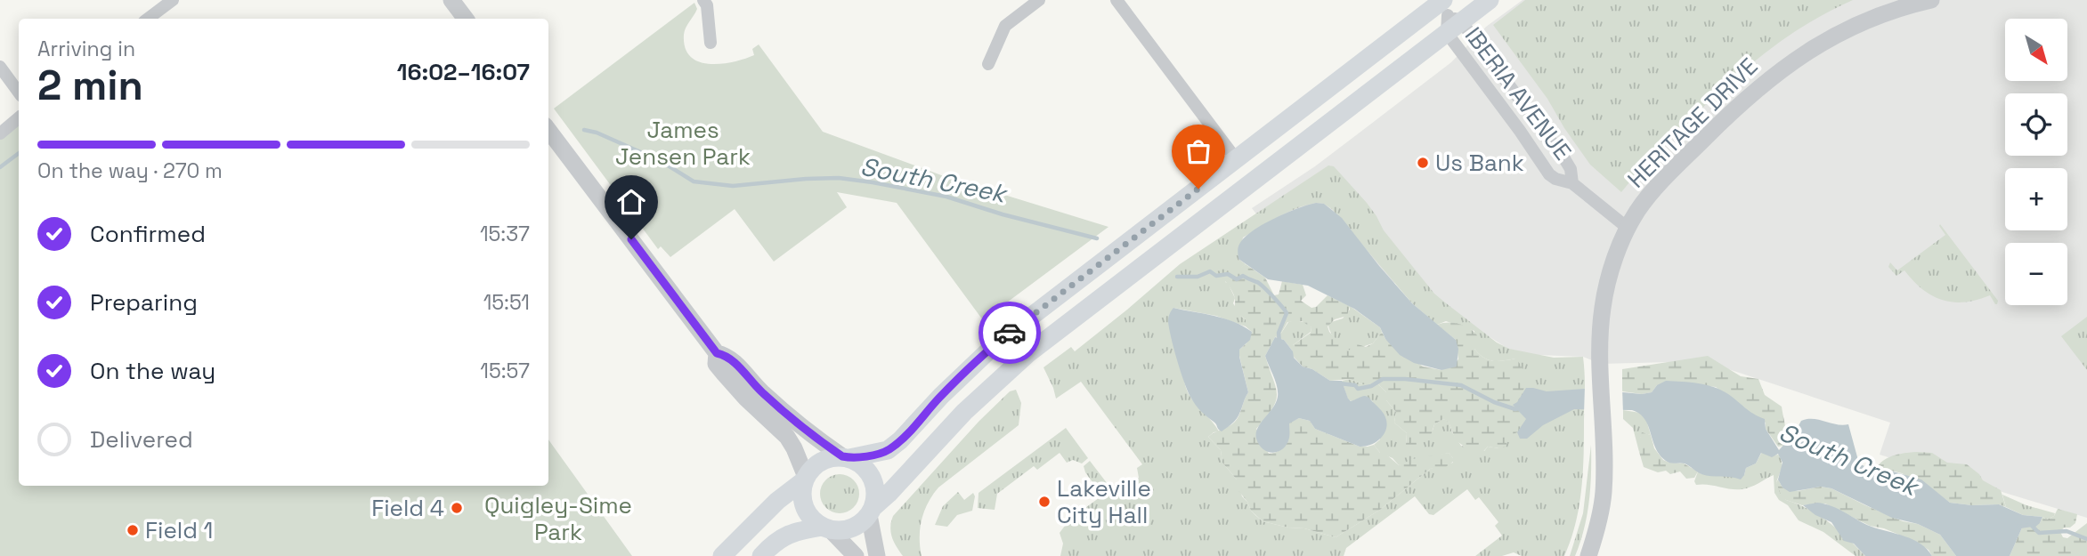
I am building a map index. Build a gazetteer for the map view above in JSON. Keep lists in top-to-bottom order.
{
  "streets": {
    "street": ["IBERIA AVENUE", "HERITAGE DRIVE"]
  },
  "crossings": [
    ["IBERIA AVENUE", "HERITAGE DRIVE"]
  ],
  "water": ["South Creek"],
  "parks": ["James Jensen Park", "Quigley-Sime Park"],
  "places": [
    "Us Bank",
    "Lakeville City Hall",
    "Field 4",
    "Field 1"
  ],
  "north": "bottom right",
  "page": {
    "map_buttons": ["+", "−"],
    "heading": ["2 min", "Arriving in", "16:02–16:07"],
    "bar": "On the way · 270 m",
    "list": [
      ["Confirmed", "15:37"],
      ["Preparing", "15:51"],
      ["On the way", "15:57"],
      "Delivered"
    ]
  }
}
